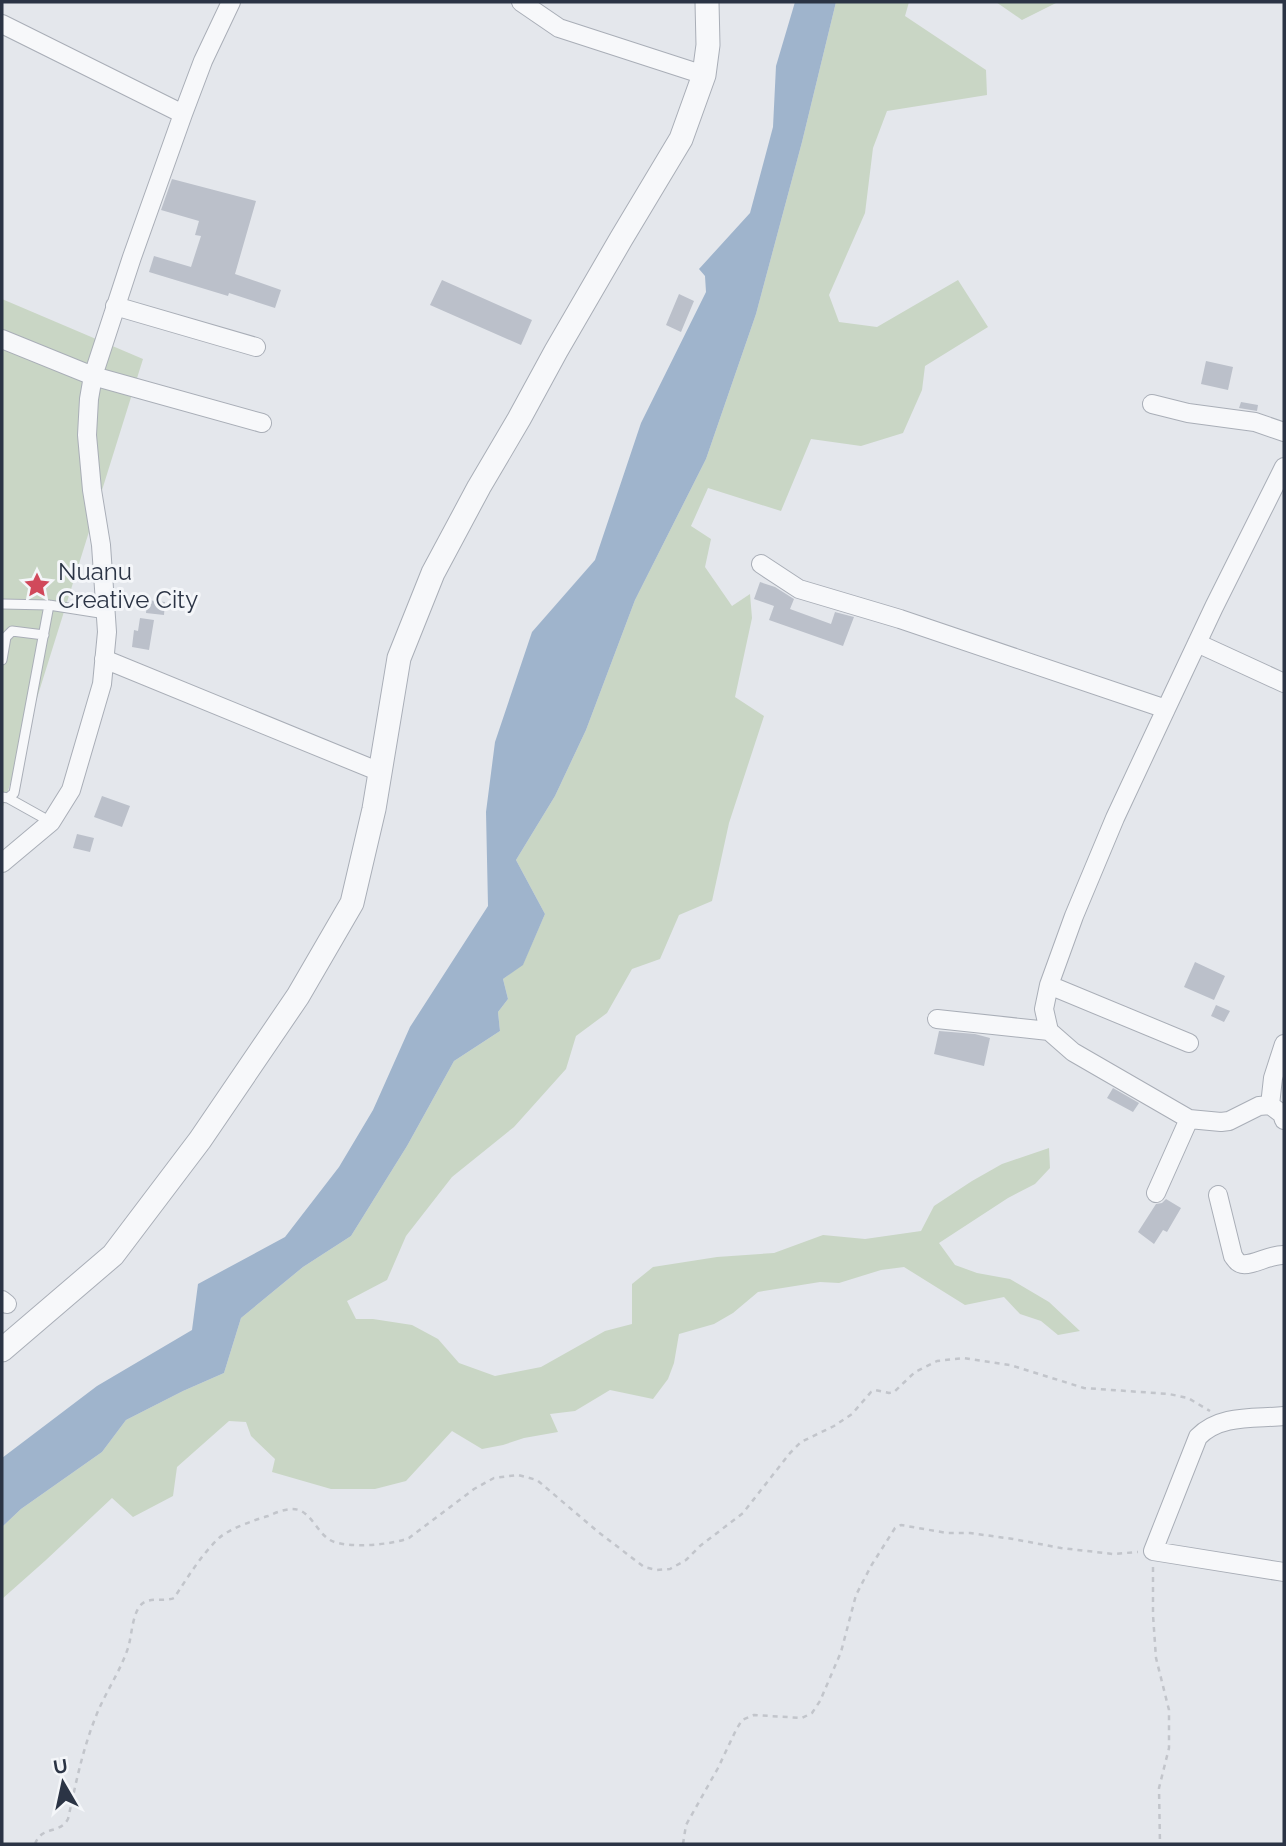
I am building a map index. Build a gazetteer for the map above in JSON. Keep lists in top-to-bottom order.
{
  "places": {
    "place": ["Nuanu Creative City"]
  },
  "north": "top"
}
